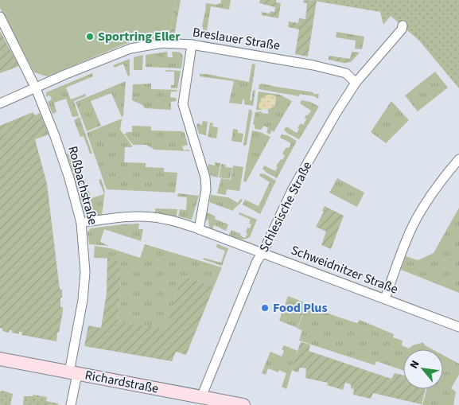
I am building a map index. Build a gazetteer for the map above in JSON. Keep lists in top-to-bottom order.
{
  "streets": {
    "street": [
      "Breslauer Straße",
      "Roßbachstraße",
      "Schlesische Straße",
      "Schweidnitzer Straße",
      "Richardstraße"
    ]
  },
  "crossings": [
    ["Breslauer Straße", "Roßbachstraße"],
    ["Breslauer Straße", "Schlesische Straße"],
    ["Roßbachstraße", "Schweidnitzer Straße"],
    ["Roßbachstraße", "Richardstraße"],
    ["Schlesische Straße", "Schweidnitzer Straße"],
    ["Schlesische Straße", "Richardstraße"]
  ],
  "places": ["Sportring Eller", "Food Plus"],
  "north": "top left"
}
